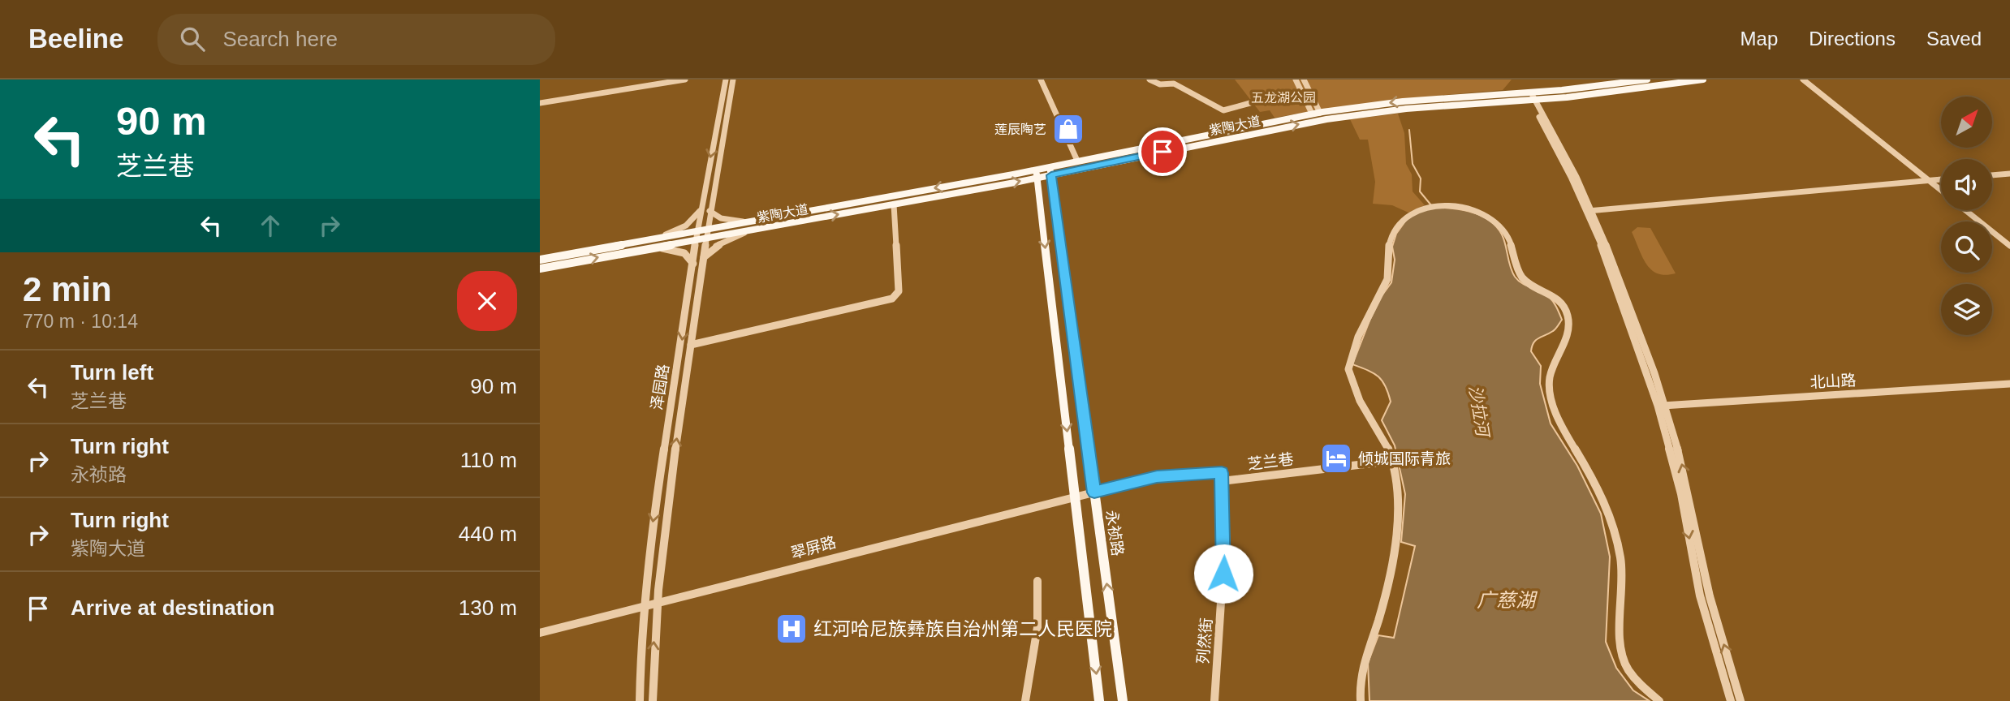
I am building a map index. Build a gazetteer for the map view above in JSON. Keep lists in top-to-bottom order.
{
  "streets": {
    "main road": ["紫陶大道", "永祯路"],
    "street": [
      "北山路",
      "泽园路",
      "芝兰巷",
      "翠屏路",
      "列然街"
    ]
  },
  "crossings": [
    ["紫陶大道", "泽园路"],
    ["紫陶大道", "永祯路"],
    ["泽园路", "翠屏路"],
    ["芝兰巷", "永祯路"],
    ["芝兰巷", "翠屏路"],
    ["芝兰巷", "列然街"],
    ["永祯路", "翠屏路"]
  ],
  "water": ["沙拉河", "广慈湖"],
  "parks": ["五龙湖公园"],
  "places": {
    "shop": ["莲辰陶艺"],
    "hotel": ["倾城国际青旅"],
    "hospital": ["红河哈尼族彝族自治州第二人民医院"]
  },
  "north": "top right",
  "page": {
    "header": "Beeline",
    "search": "Search here",
    "nav": ["Map", "Directions", "Saved"],
    "turn": ["90 m", "芝兰巷"],
    "heading": ["2 min", "770 m · 10:14"],
    "list": [
      {
        "name": "Turn left",
        "note": "芝兰巷",
        "value": "90 m"
      },
      {
        "name": "Turn right",
        "note": "永祯路",
        "value": "110 m"
      },
      {
        "name": "Turn right",
        "note": "紫陶大道",
        "value": "440 m"
      },
      {
        "name": "Arrive at destination",
        "value": "130 m"
      }
    ]
  }
}
